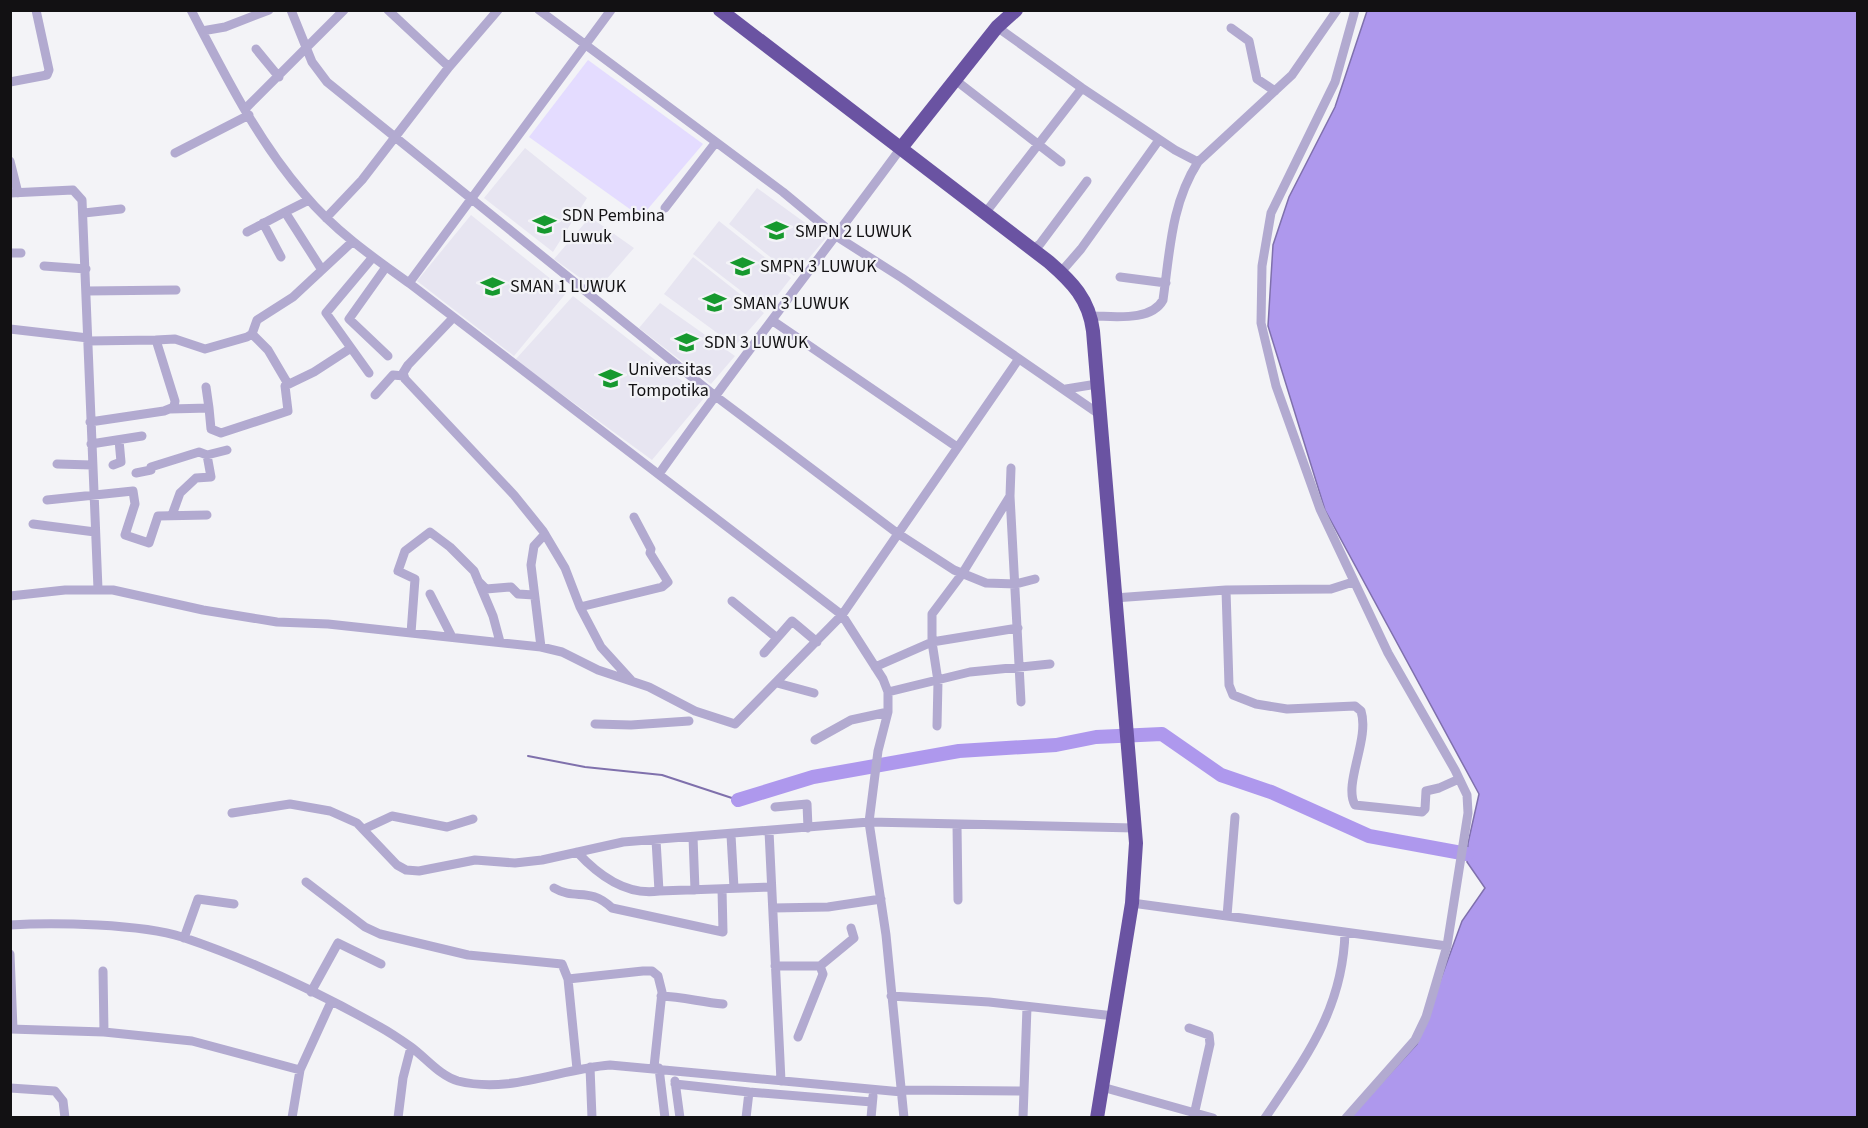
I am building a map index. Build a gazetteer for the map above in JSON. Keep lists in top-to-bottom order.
{
  "places": {
    "school or university": [
      "SDN Pembina Luwuk",
      "SMPN 2 LUWUK",
      "SMPN 3 LUWUK",
      "SMAN 1 LUWUK",
      "SMAN 3 LUWUK",
      "SDN 3 LUWUK",
      "Universitas Tompotika"
    ]
  }
}
